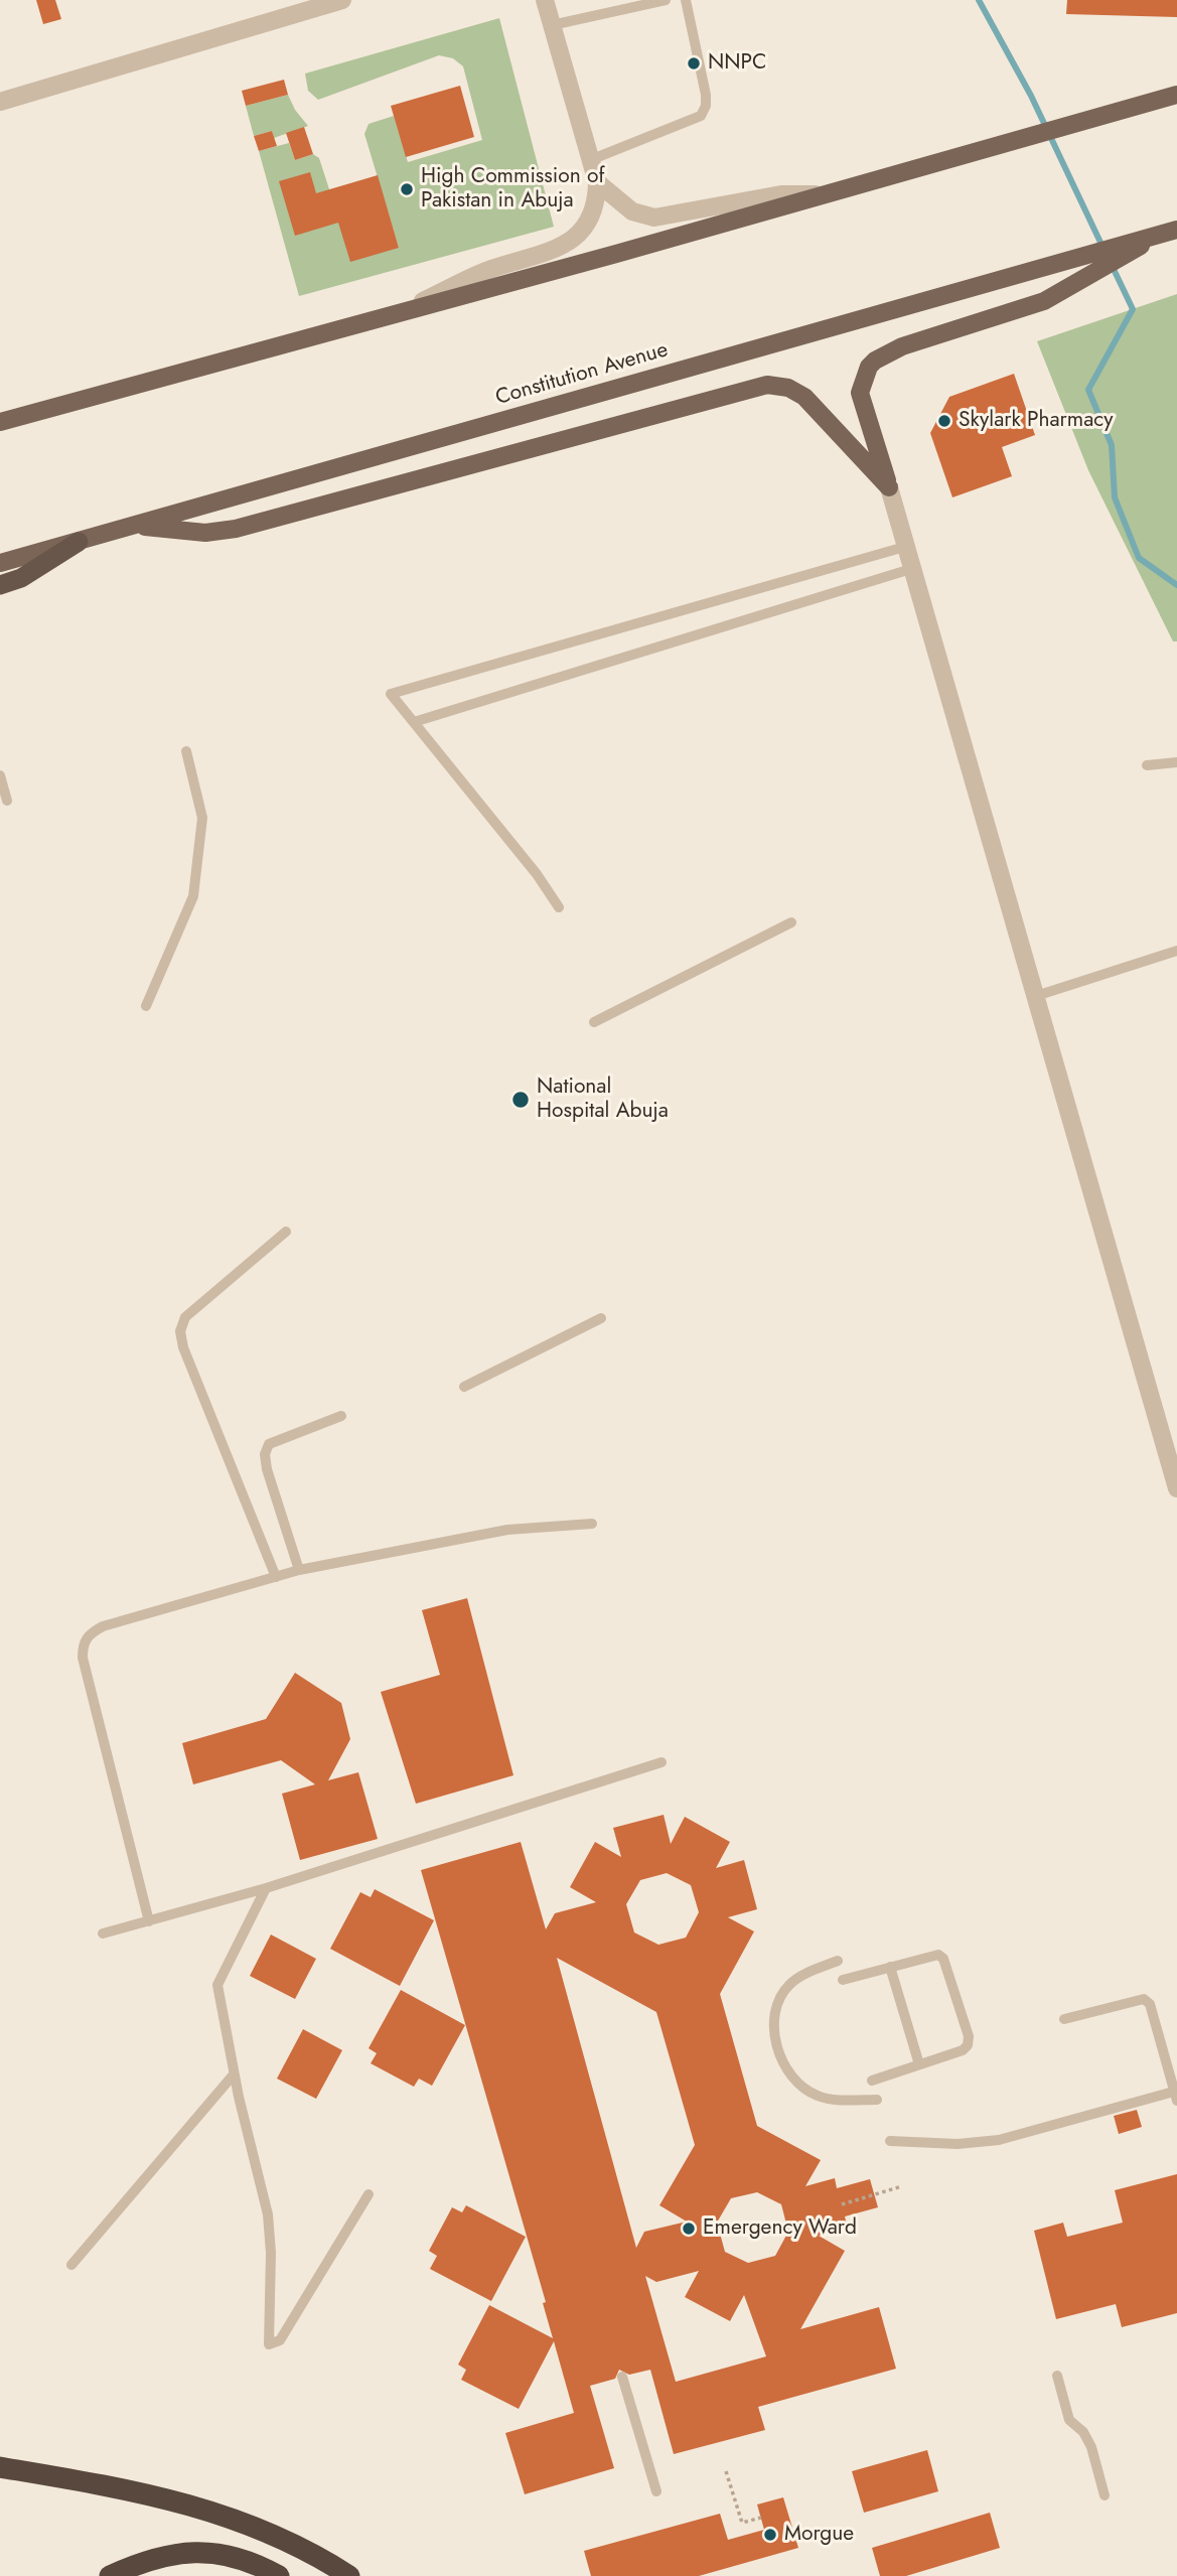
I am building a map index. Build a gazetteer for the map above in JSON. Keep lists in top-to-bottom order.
{
  "streets": {
    "main road": ["Constitution Avenue"]
  },
  "places": [
    "NNPC",
    "High Commission of Pakistan in Abuja",
    "Skylark Pharmacy",
    "National Hospital Abuja",
    "Emergency Ward",
    "Morgue"
  ]
}
